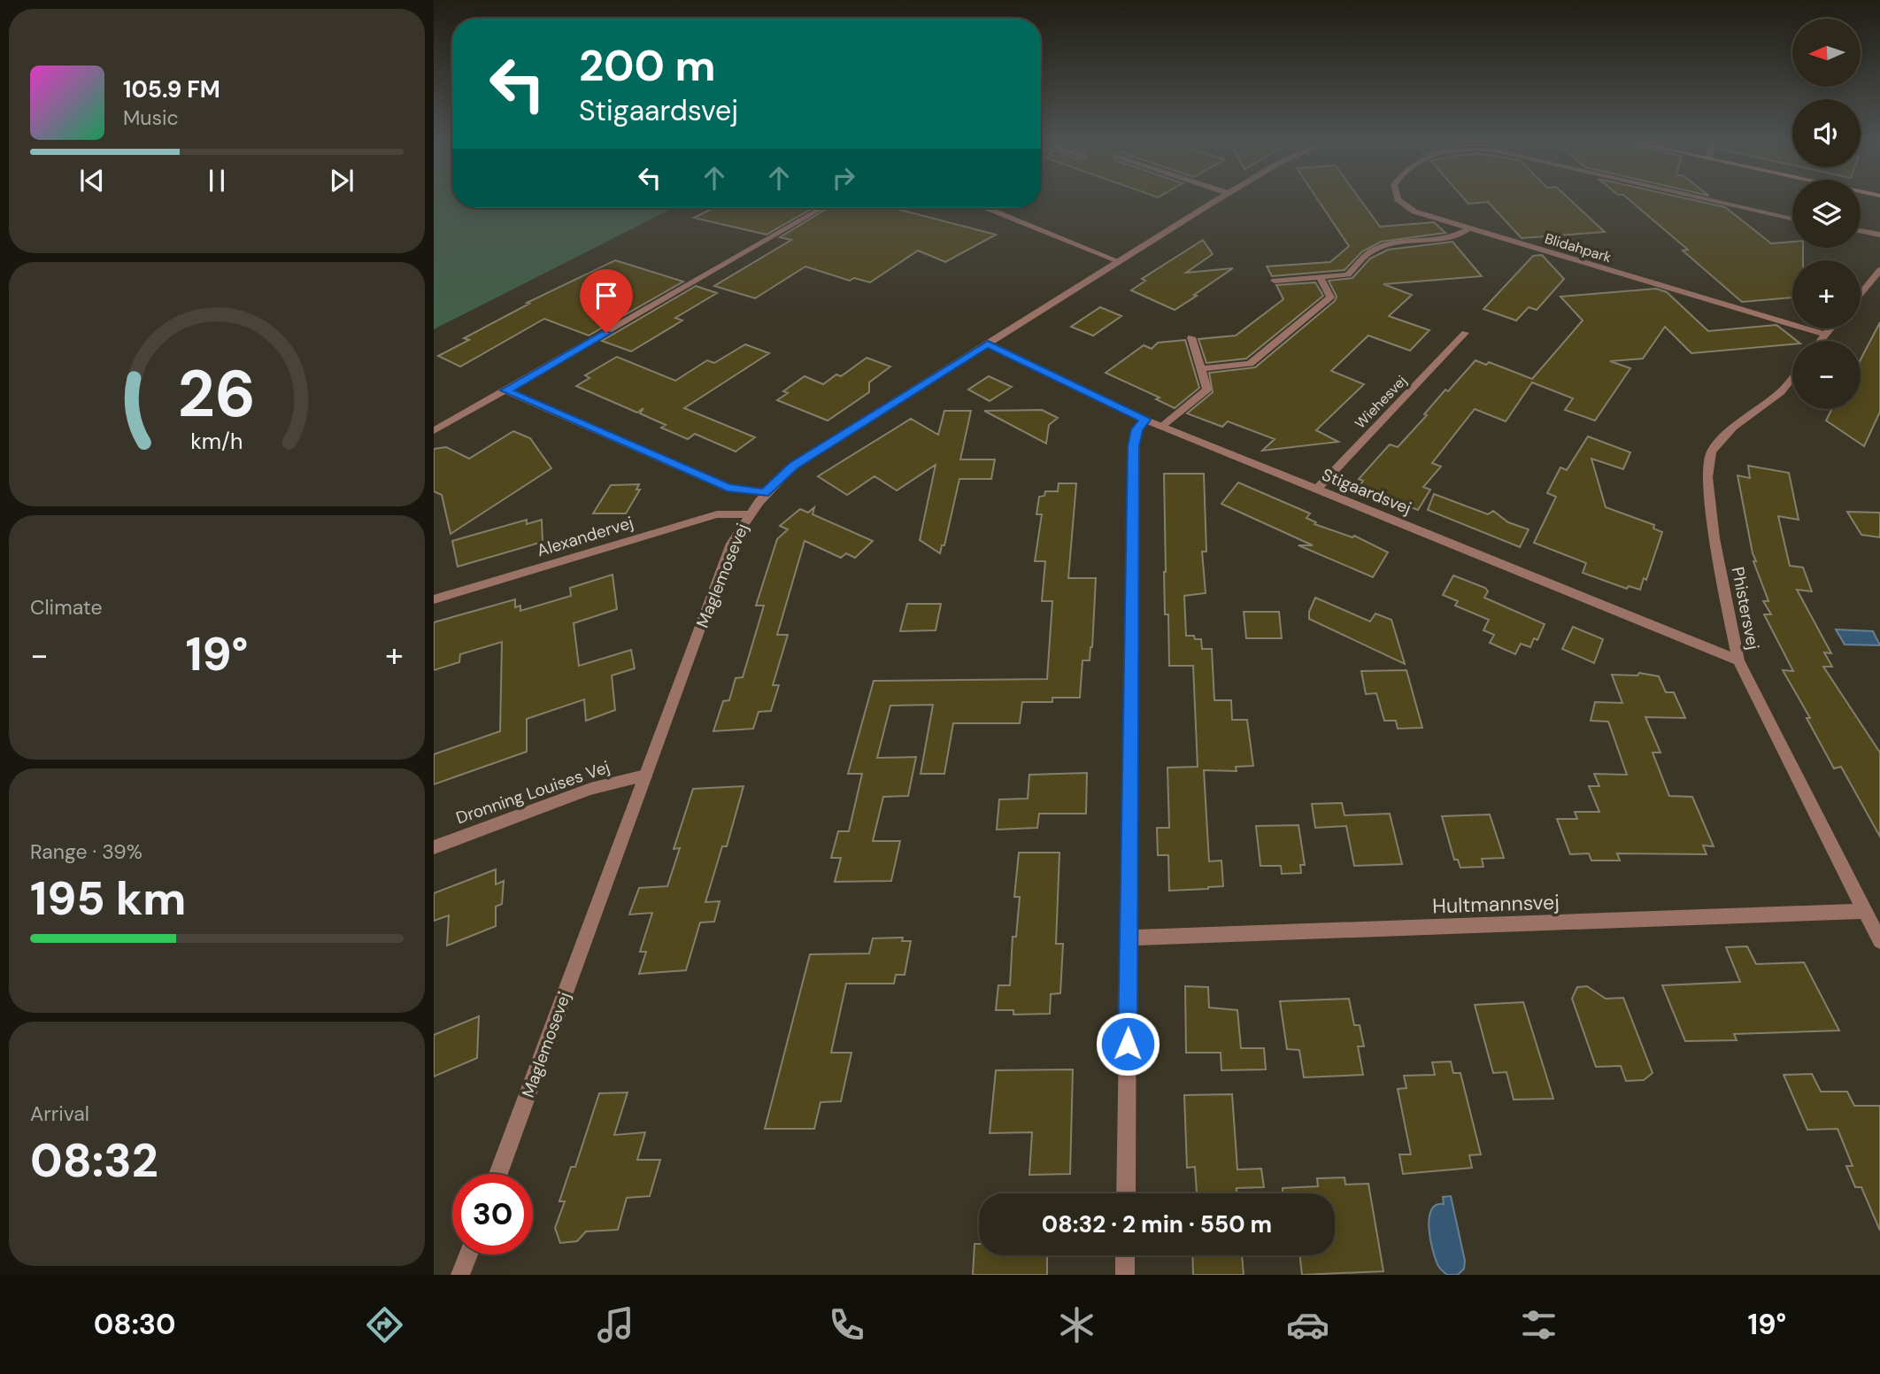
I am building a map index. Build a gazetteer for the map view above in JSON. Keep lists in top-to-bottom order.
{
  "streets": {
    "street": [
      "Blidahpark",
      "Wiehesvej",
      "Stigaardsvej",
      "Alexandervej",
      "Maglemosevej",
      "Phistersvej",
      "Dronning Louises Vej",
      "Hultmannsvej"
    ]
  },
  "crossings": [
    ["Wiehesvej", "Stigaardsvej"],
    ["Stigaardsvej", "Maglemosevej"],
    ["Stigaardsvej", "Phistersvej"],
    ["Alexandervej", "Maglemosevej"],
    ["Maglemosevej", "Dronning Louises Vej"],
    ["Phistersvej", "Hultmannsvej"]
  ],
  "north": "left",
  "page": {
    "map_buttons": ["+", "−"],
    "turn": ["200 m", "Stigaardsvej"],
    "song": ["105.9 FM", "Music"],
    "tile": [
      "Climate",
      ["Range · 39%", "195 km"],
      ["Arrival", "08:32"]
    ],
    "heat": ["−", "19°", "+"],
    "limit": "30",
    "trip": "08:32 · 2 min · 550 m",
    "tabs": ["08:30", "19°"],
    "gauge": ["26", "km/h"]
  }
}
